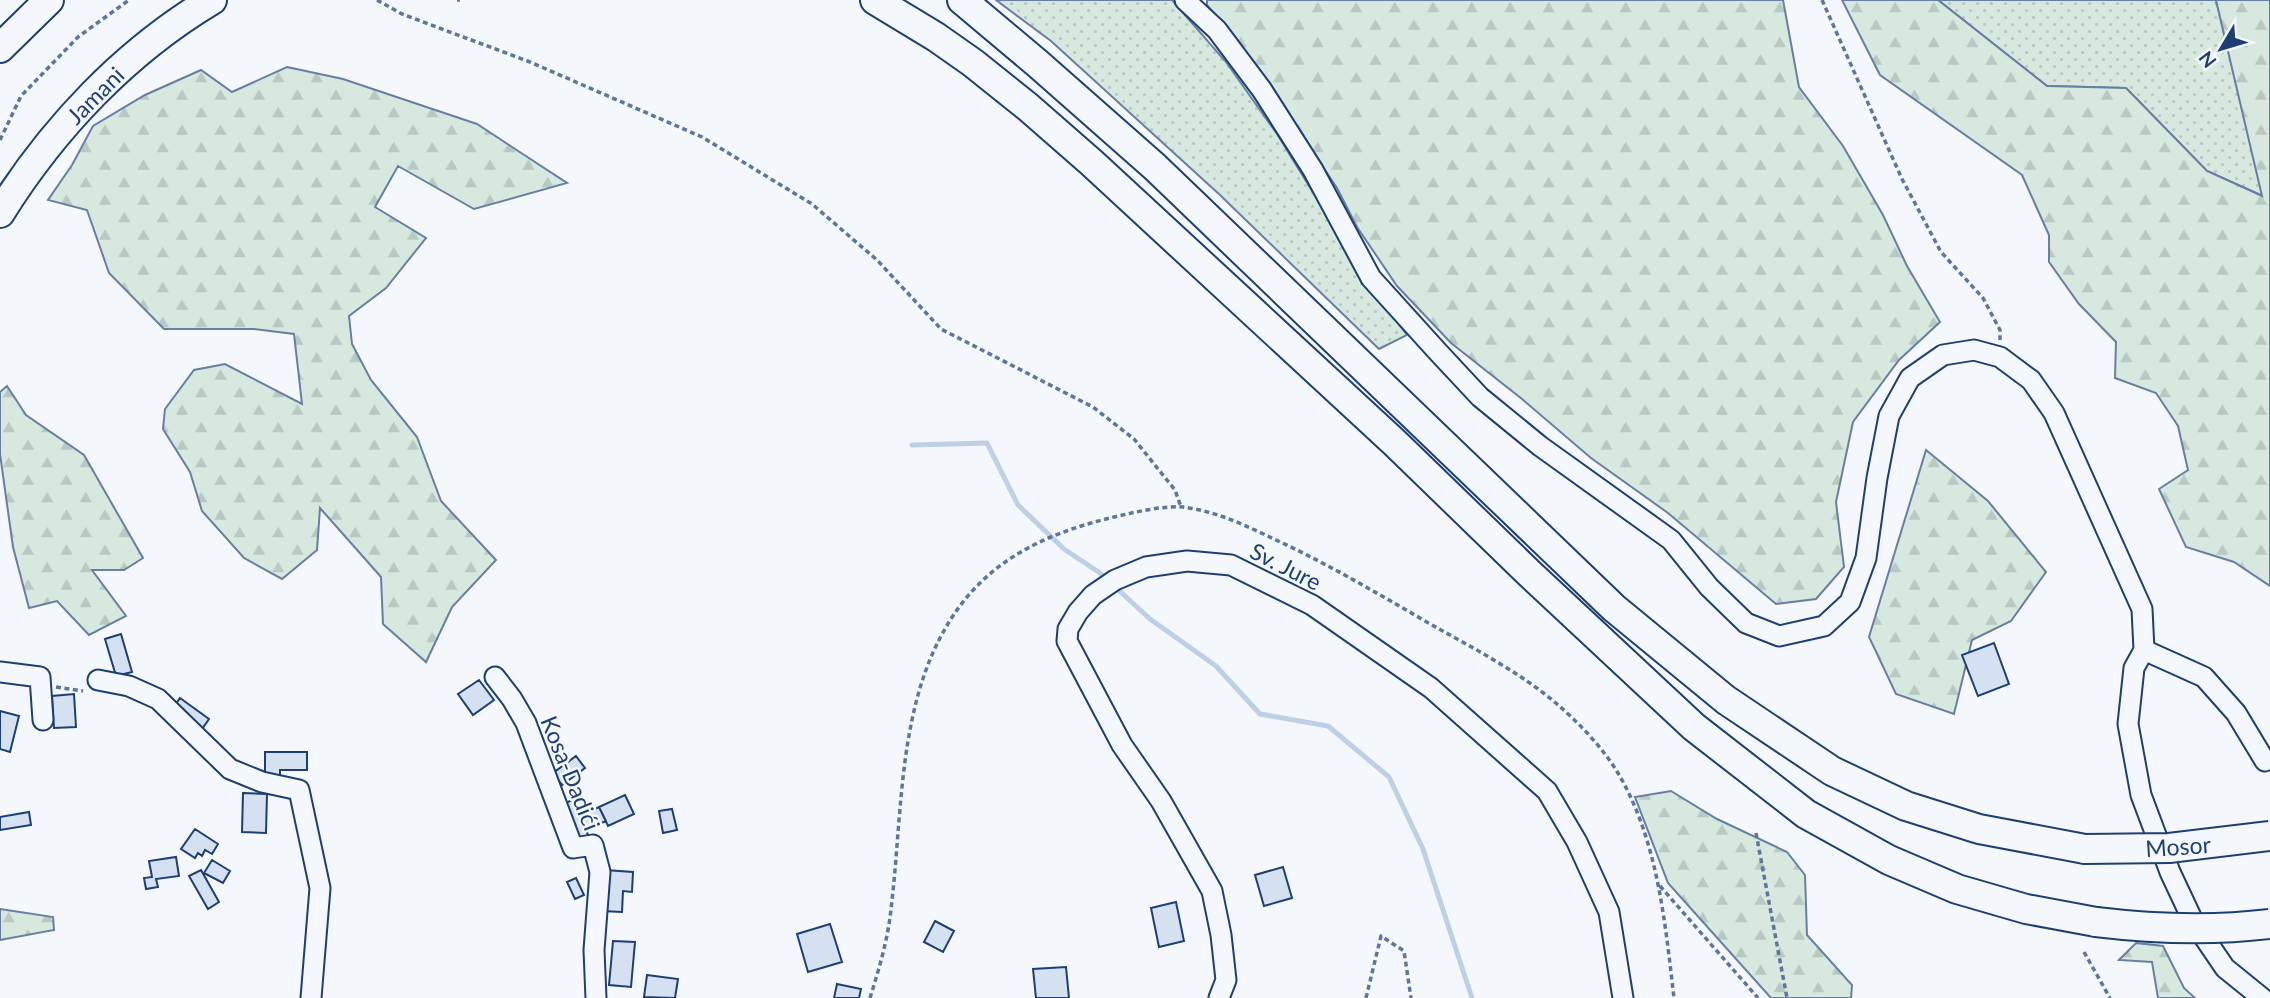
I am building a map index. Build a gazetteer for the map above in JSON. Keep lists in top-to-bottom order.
{
  "streets": {
    "highway": ["Jamani", "Mosor"],
    "street": ["Sv. Jure", "Kosa-Dadići"]
  },
  "north": "bottom left"
}
